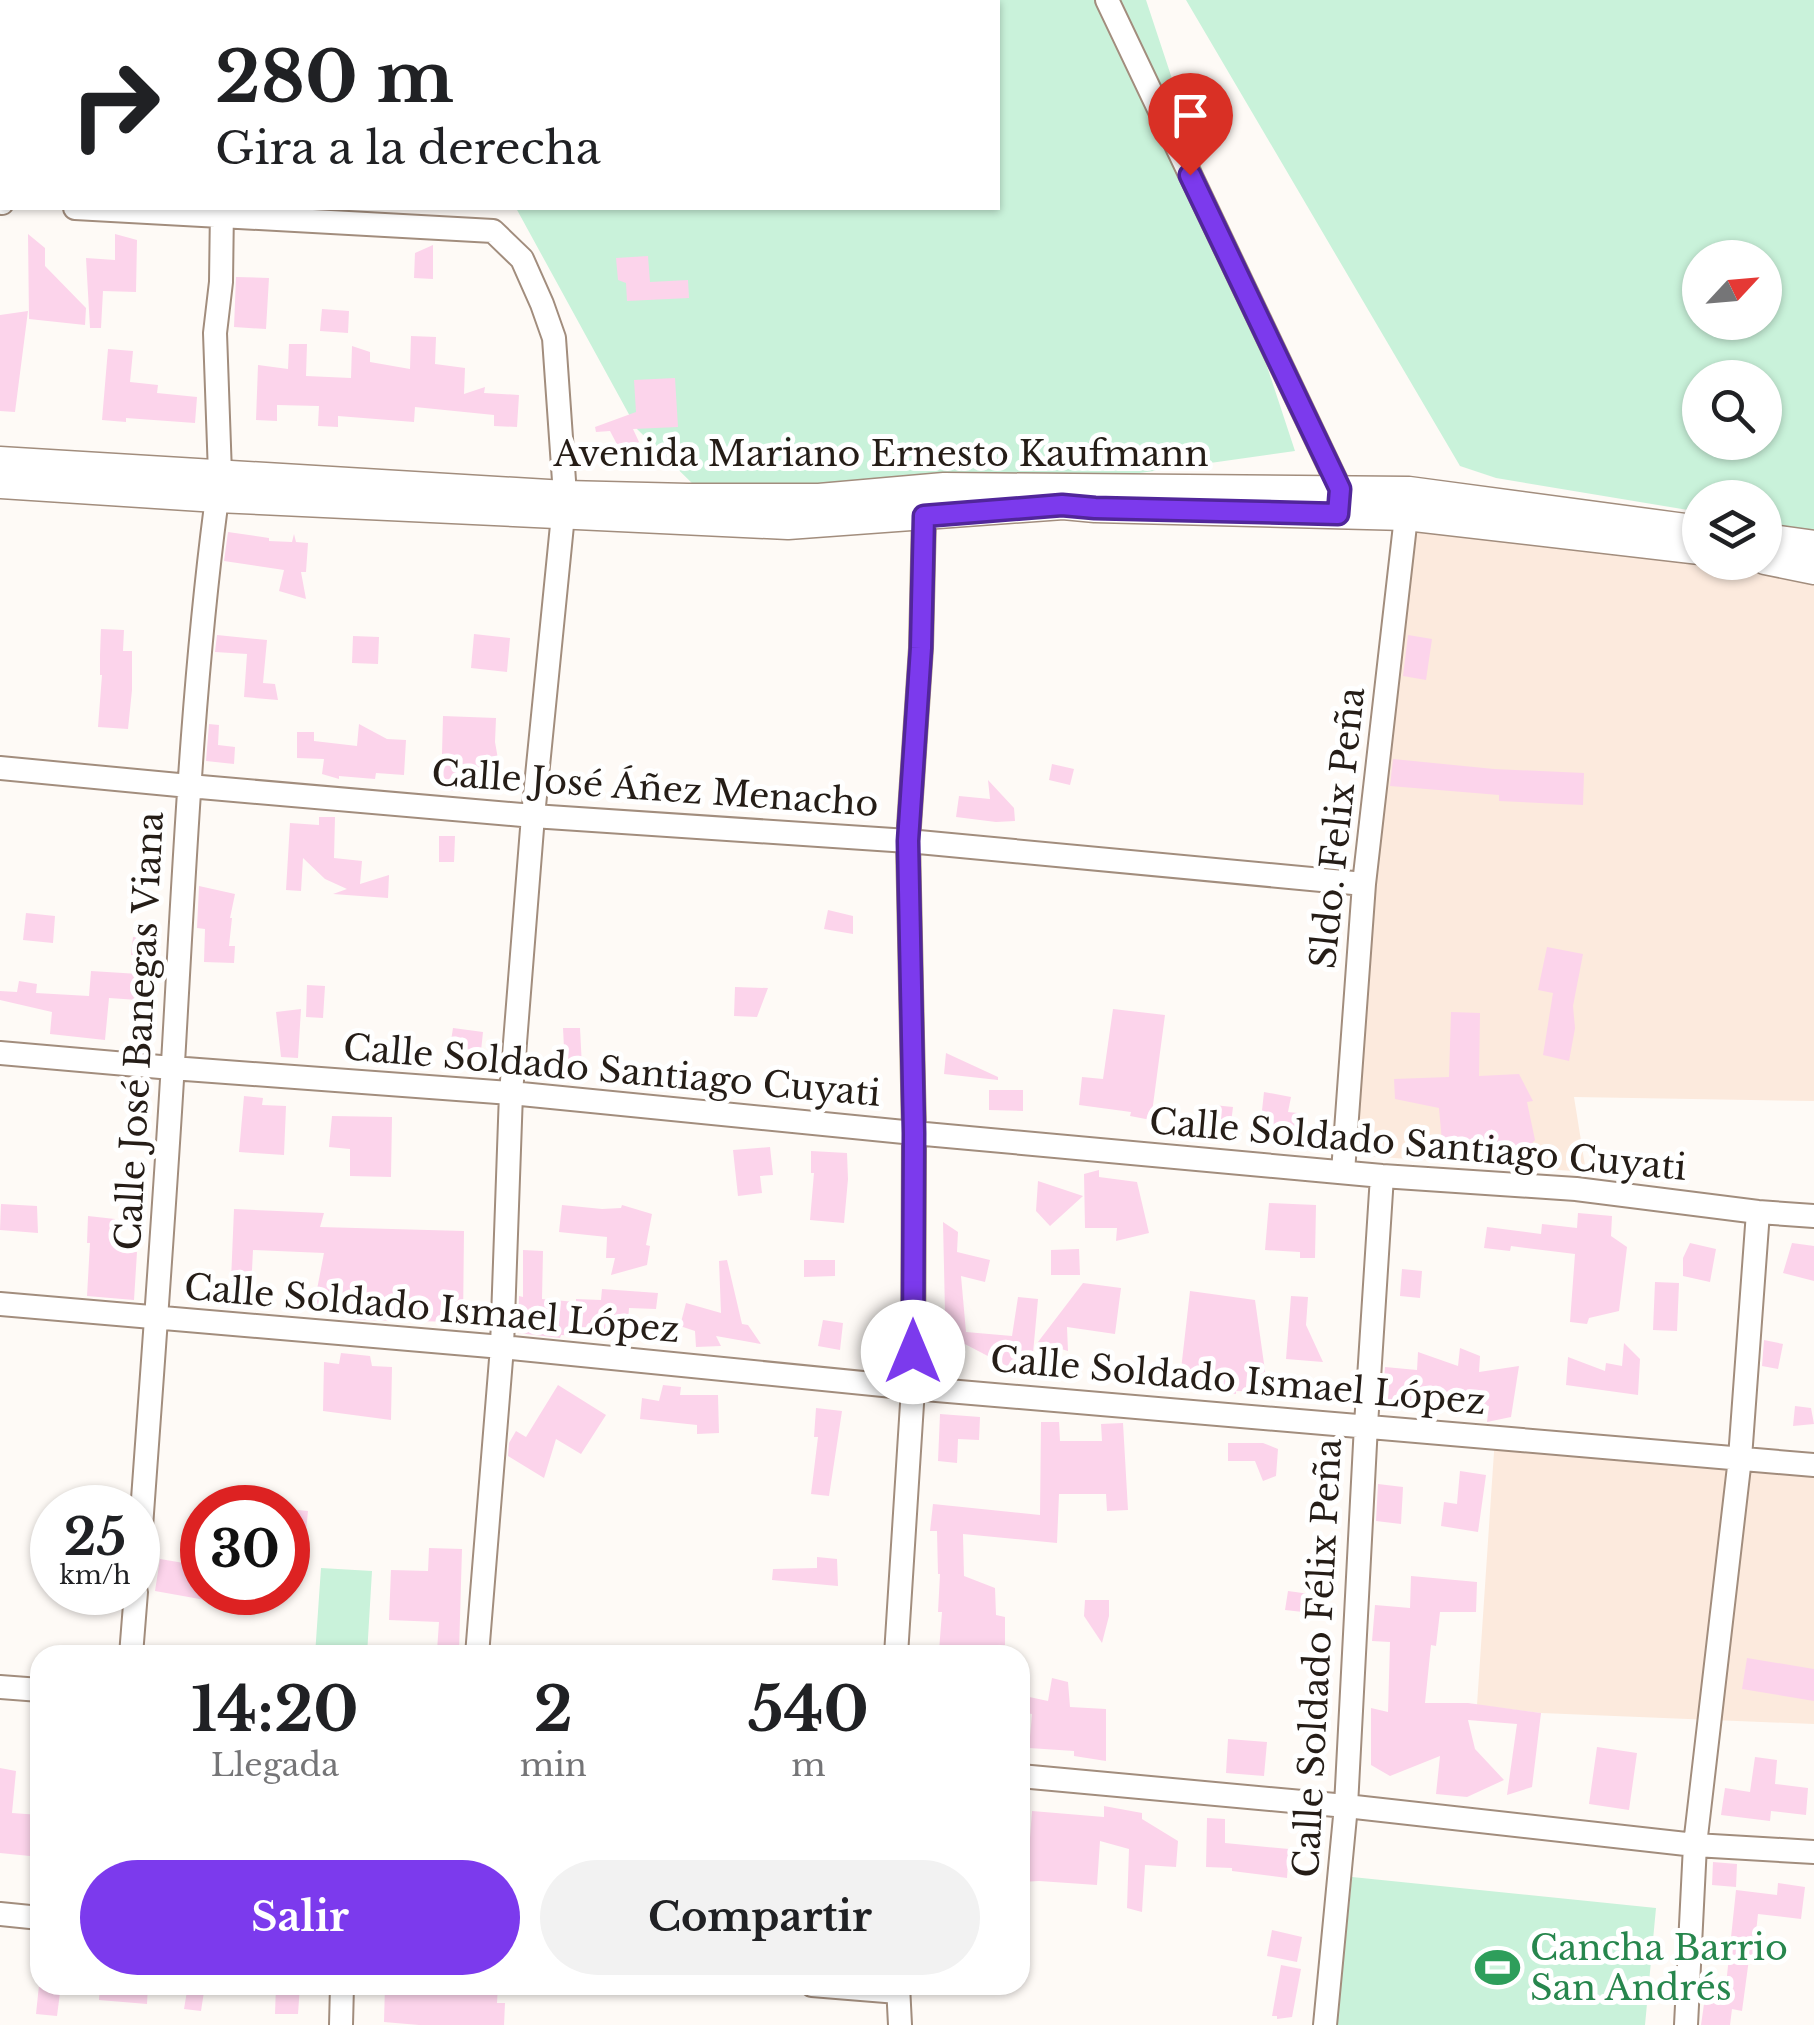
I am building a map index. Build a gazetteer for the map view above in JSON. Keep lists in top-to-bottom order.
{
  "streets": {
    "main road": ["Avenida Mariano Ernesto Kaufmann"],
    "street": [
      "Calle José Áñez Menacho",
      "Sldo. Felix Peña",
      "Calle José Banegas Viana",
      "Calle Soldado Santiago Cuyati",
      "Calle Soldado Ismael López",
      "Calle Soldado Félix Peña"
    ]
  },
  "crossings": [
    ["Avenida Mariano Ernesto Kaufmann", "Sldo. Felix Peña"],
    ["Avenida Mariano Ernesto Kaufmann", "Calle José Banegas Viana"],
    ["Calle José Áñez Menacho", "Sldo. Felix Peña"],
    ["Calle José Áñez Menacho", "Calle José Banegas Viana"],
    ["Sldo. Felix Peña", "Calle Soldado Santiago Cuyati"],
    ["Calle José Banegas Viana", "Calle Soldado Santiago Cuyati"],
    ["Calle José Banegas Viana", "Calle Soldado Ismael López"],
    ["Calle Soldado Santiago Cuyati", "Calle Soldado Félix Peña"],
    ["Calle Soldado Ismael López", "Calle Soldado Félix Peña"]
  ],
  "places": {
    "sports": ["Cancha Barrio San Andrés"]
  },
  "north": "top right",
  "page": {
    "turn": ["280 m", "Gira a la derecha"],
    "speed": "25 km/h",
    "limit": "30",
    "eta": [
      "14:20",
      "Llegada",
      "2",
      "min",
      "540",
      "m"
    ],
    "buttons": ["Salir", "Compartir"]
  }
}
